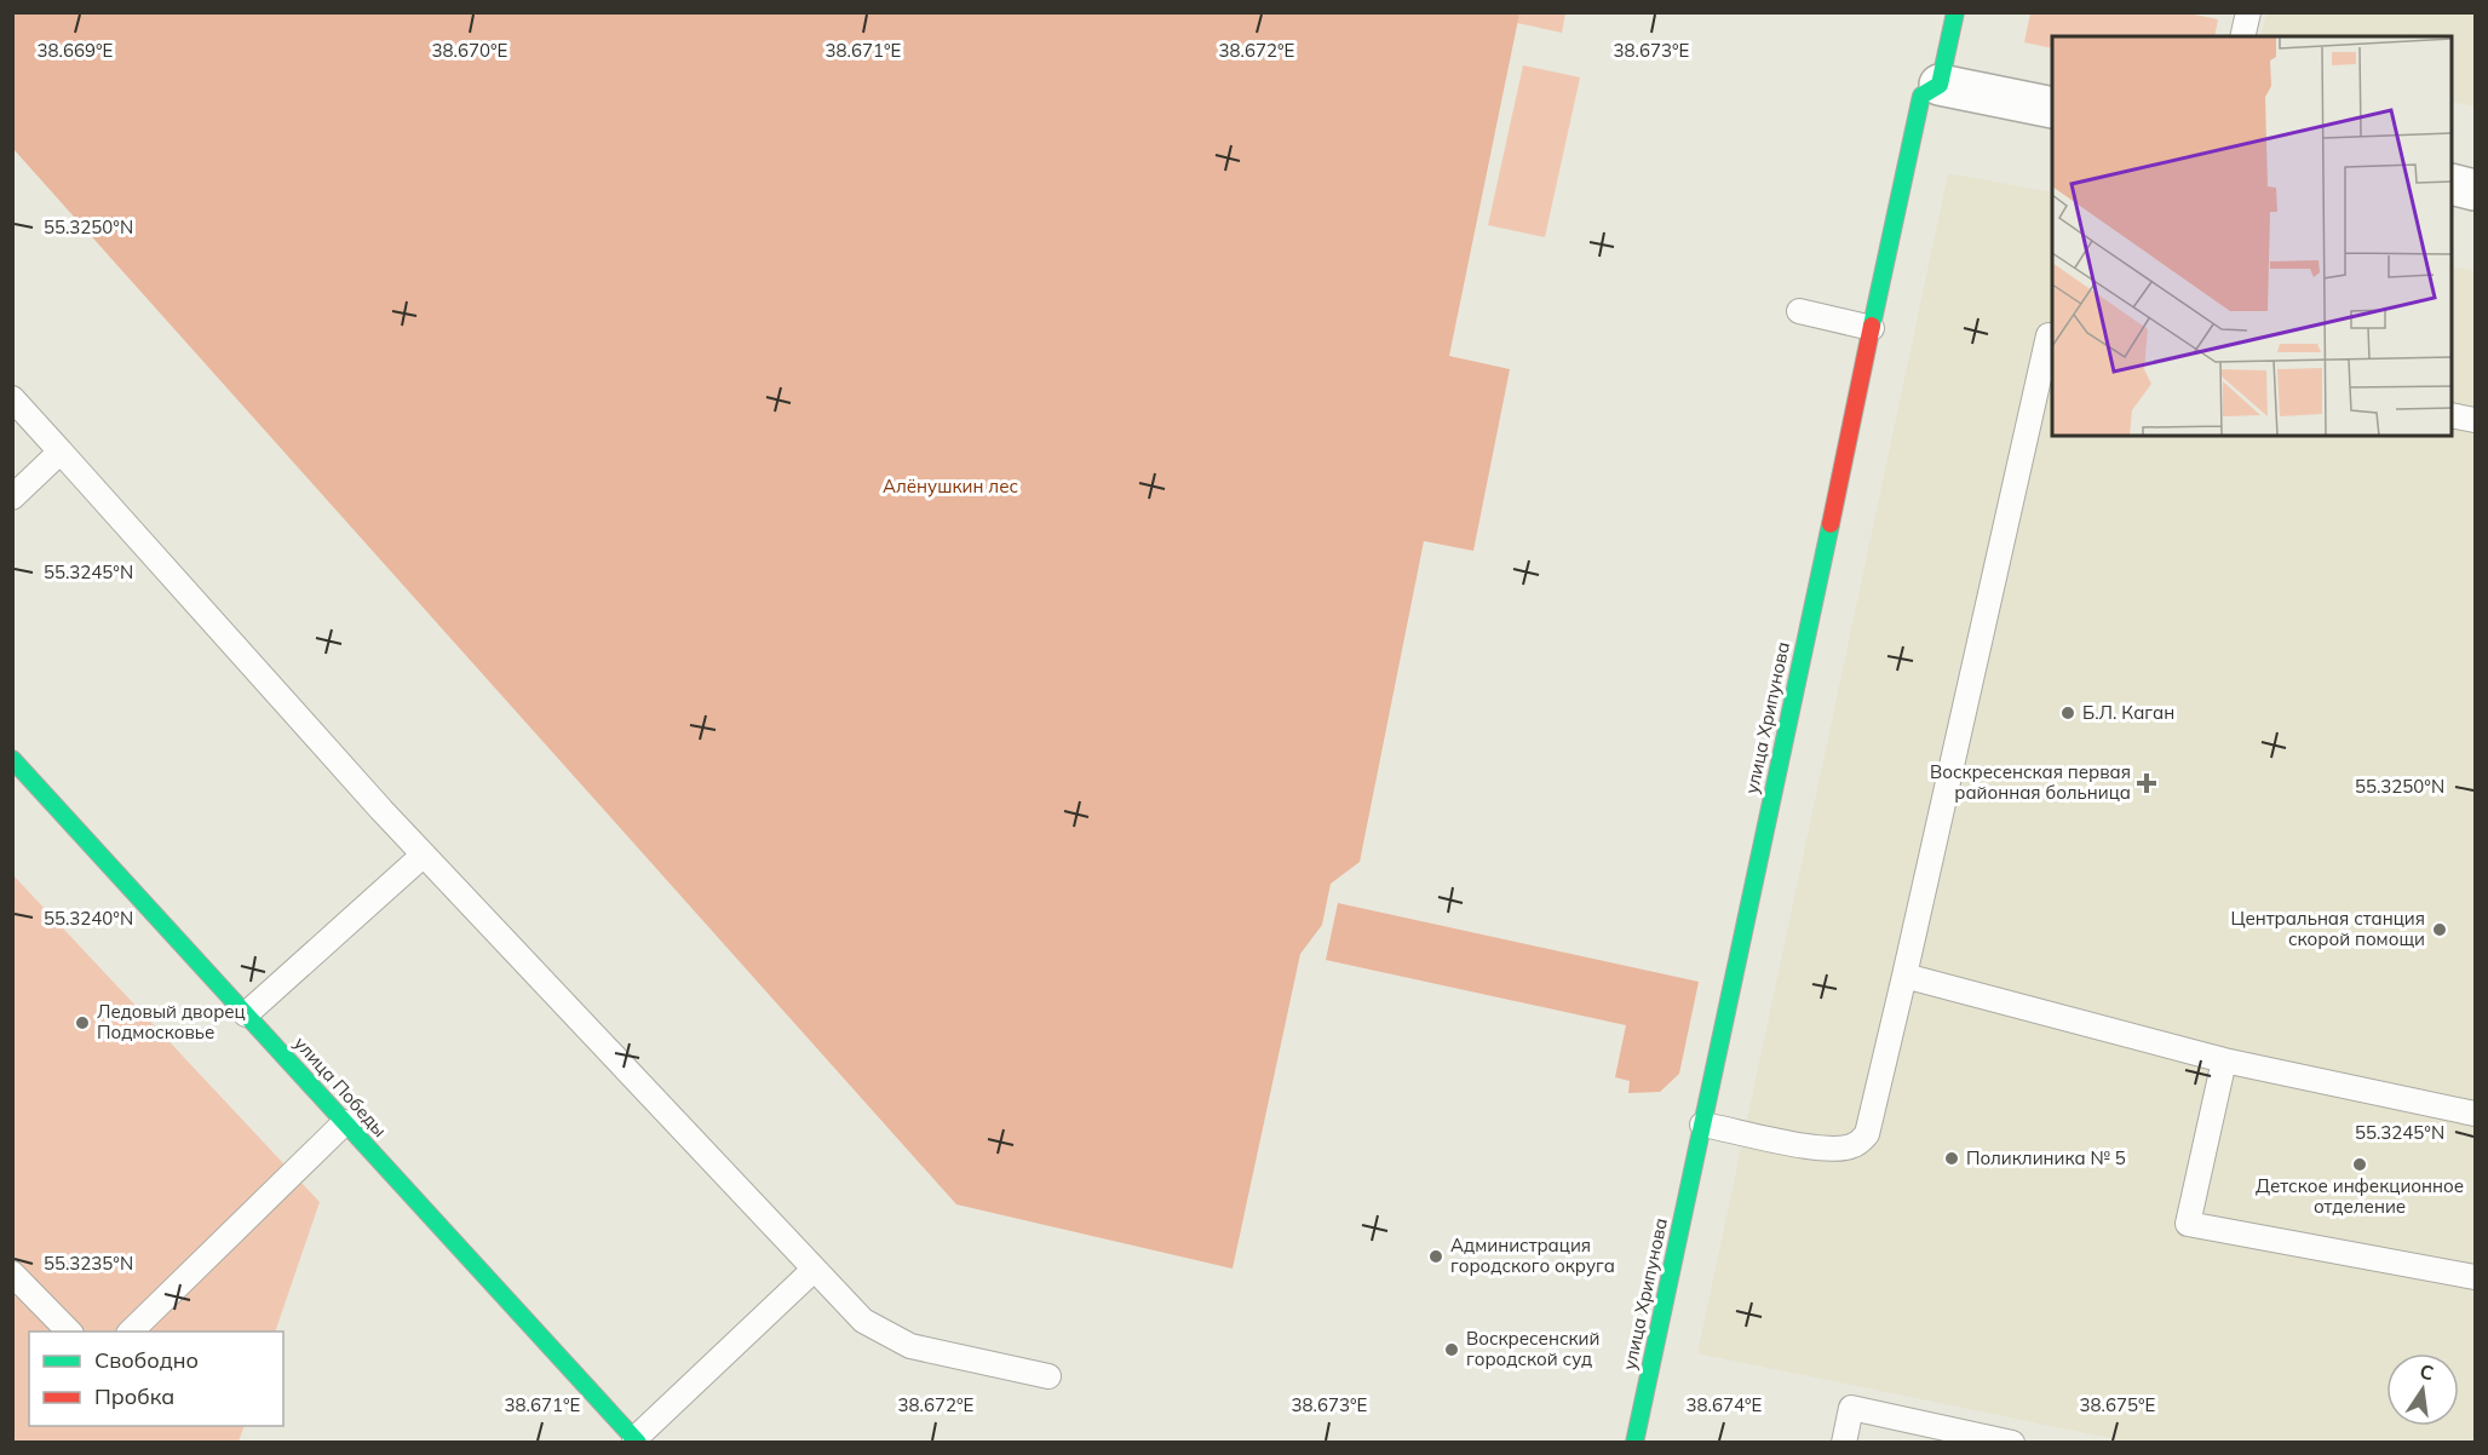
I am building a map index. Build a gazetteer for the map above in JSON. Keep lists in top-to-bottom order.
{
  "streets": {
    "street": ["улица Хрипунова", "улица Победы"]
  },
  "parks": ["Алёнушкин лес"],
  "places": {
    "other": [
      "Б.Л. Каган",
      "Центральная станция скорой помощи",
      "Ледовый дворец Подмосковье",
      "Поликлиника № 5",
      "Детское инфекционное отделение",
      "Администрация городского округа",
      "Воскресенский городской суд"
    ],
    "health": ["Воскресенская первая районная больница"]
  },
  "legend": ["Свободно", "Пробка"],
  "north": "top",
  "coordinates": [
    "38.669°E",
    "38.670°E",
    "38.671°E",
    "38.672°E",
    "38.673°E",
    "55.3250°N",
    "55.3245°N",
    "55.3240°N",
    "55.3235°N",
    "38.674°E",
    "38.675°E"
  ]
}
